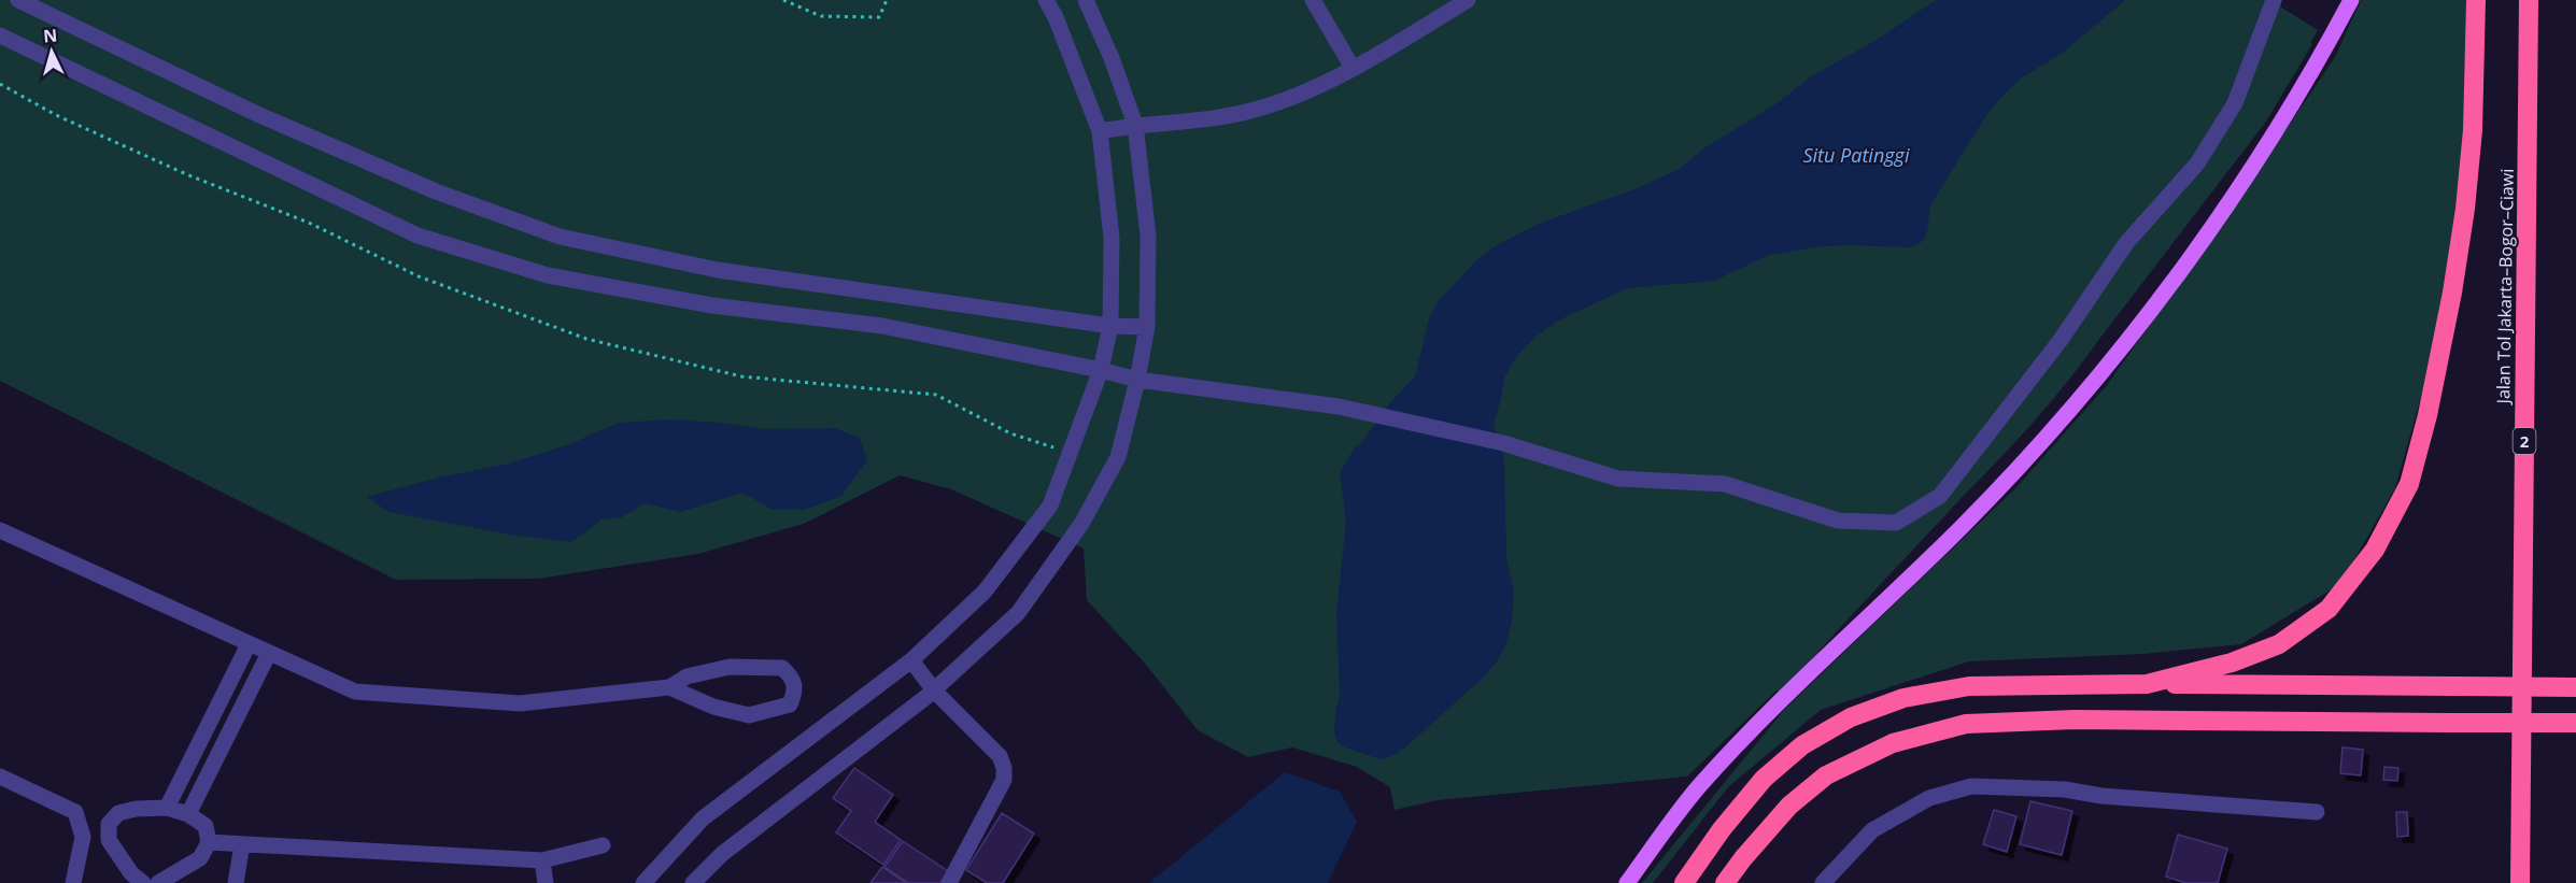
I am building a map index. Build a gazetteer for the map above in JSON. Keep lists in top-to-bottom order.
{
  "streets": {
    "highway": ["Jalan Tol Jakarta–Bogor–Ciawi", "2"]
  },
  "water": ["Situ Patinggi"],
  "north": "top"
}
